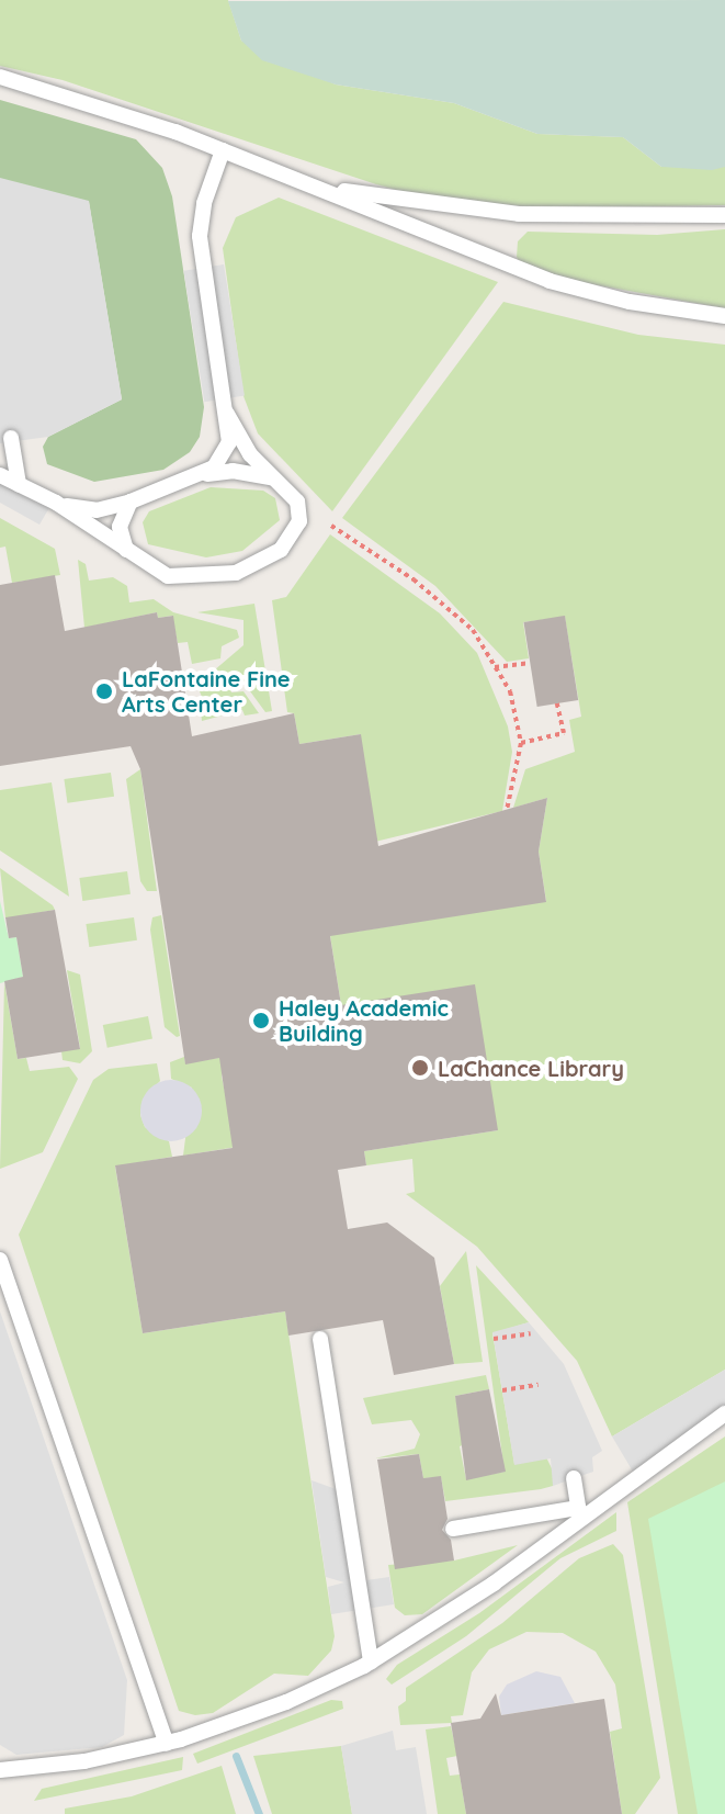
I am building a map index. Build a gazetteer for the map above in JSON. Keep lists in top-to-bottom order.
{
  "places": ["LaFontaine Fine Arts Center", "Haley Academic Building", "LaChance Library"]
}
